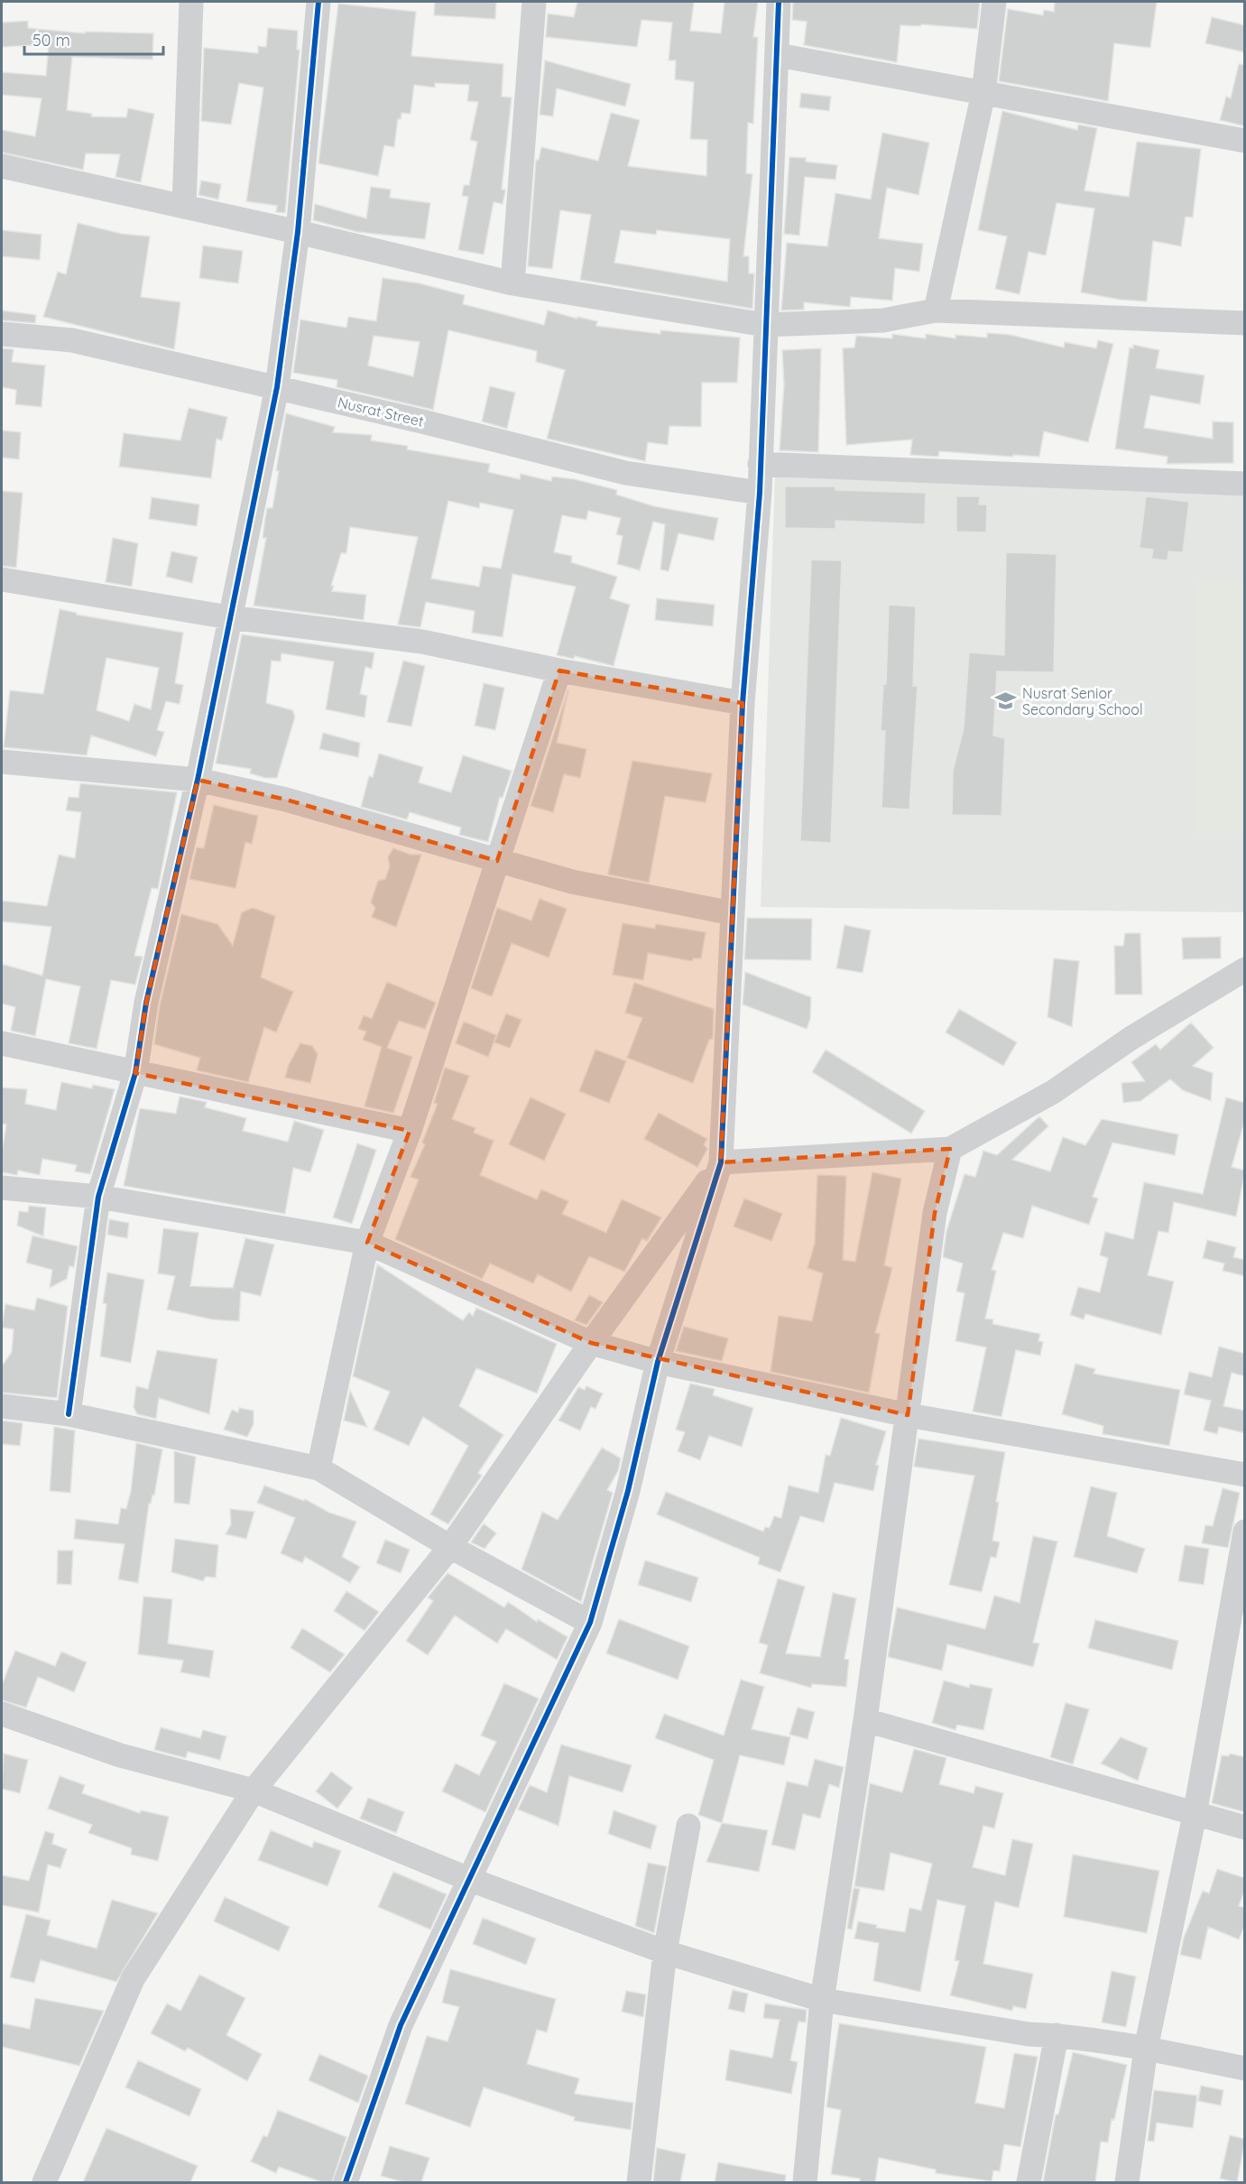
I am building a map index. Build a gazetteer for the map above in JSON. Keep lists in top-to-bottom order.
{
  "streets": {
    "street": ["Nusrat Street"]
  },
  "places": {
    "school or university": ["Nusrat Senior Secondary School"]
  },
  "scale_bar": "50 m"
}
